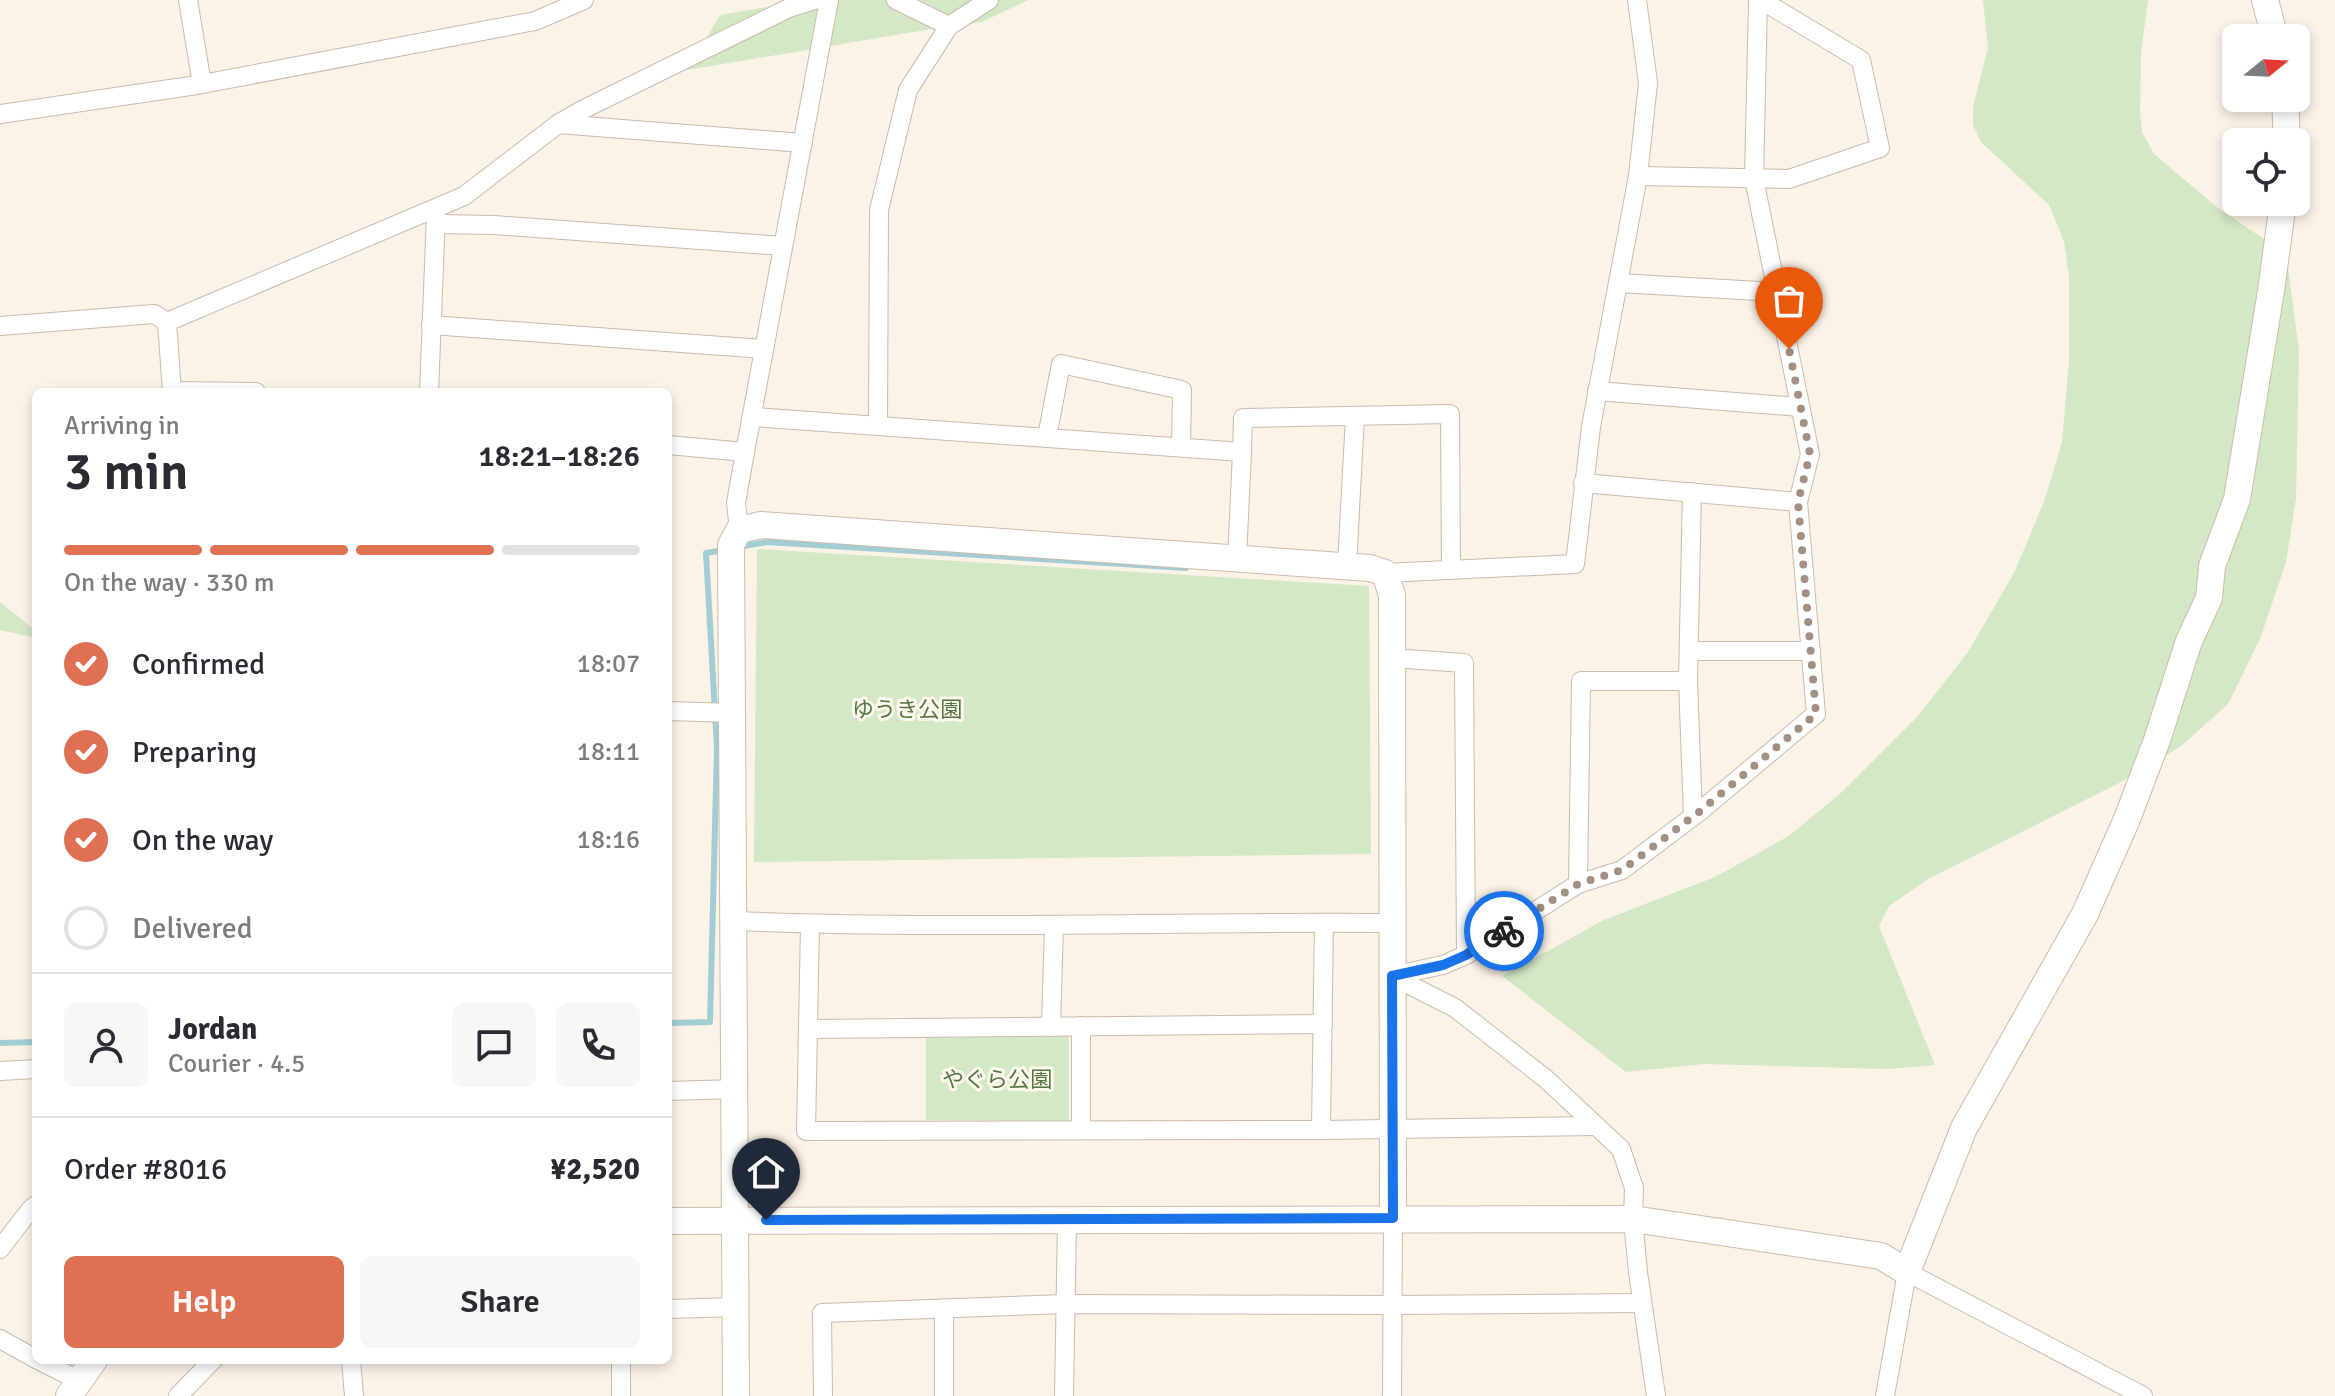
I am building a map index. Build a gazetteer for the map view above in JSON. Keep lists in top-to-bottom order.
{
  "parks": ["ゆうき公園", "やぐら公園"],
  "north": "right",
  "page": {
    "heading": ["3 min", "Arriving in", "18:21–18:26"],
    "panel": [
      "Jordan",
      "Courier · 4.5",
      "Order #8016",
      "¥2,520"
    ],
    "bar": "On the way · 330 m",
    "list": [
      ["Confirmed", "18:07"],
      ["Preparing", "18:11"],
      ["On the way", "18:16"],
      "Delivered"
    ],
    "buttons": ["Help", "Share"]
  }
}
